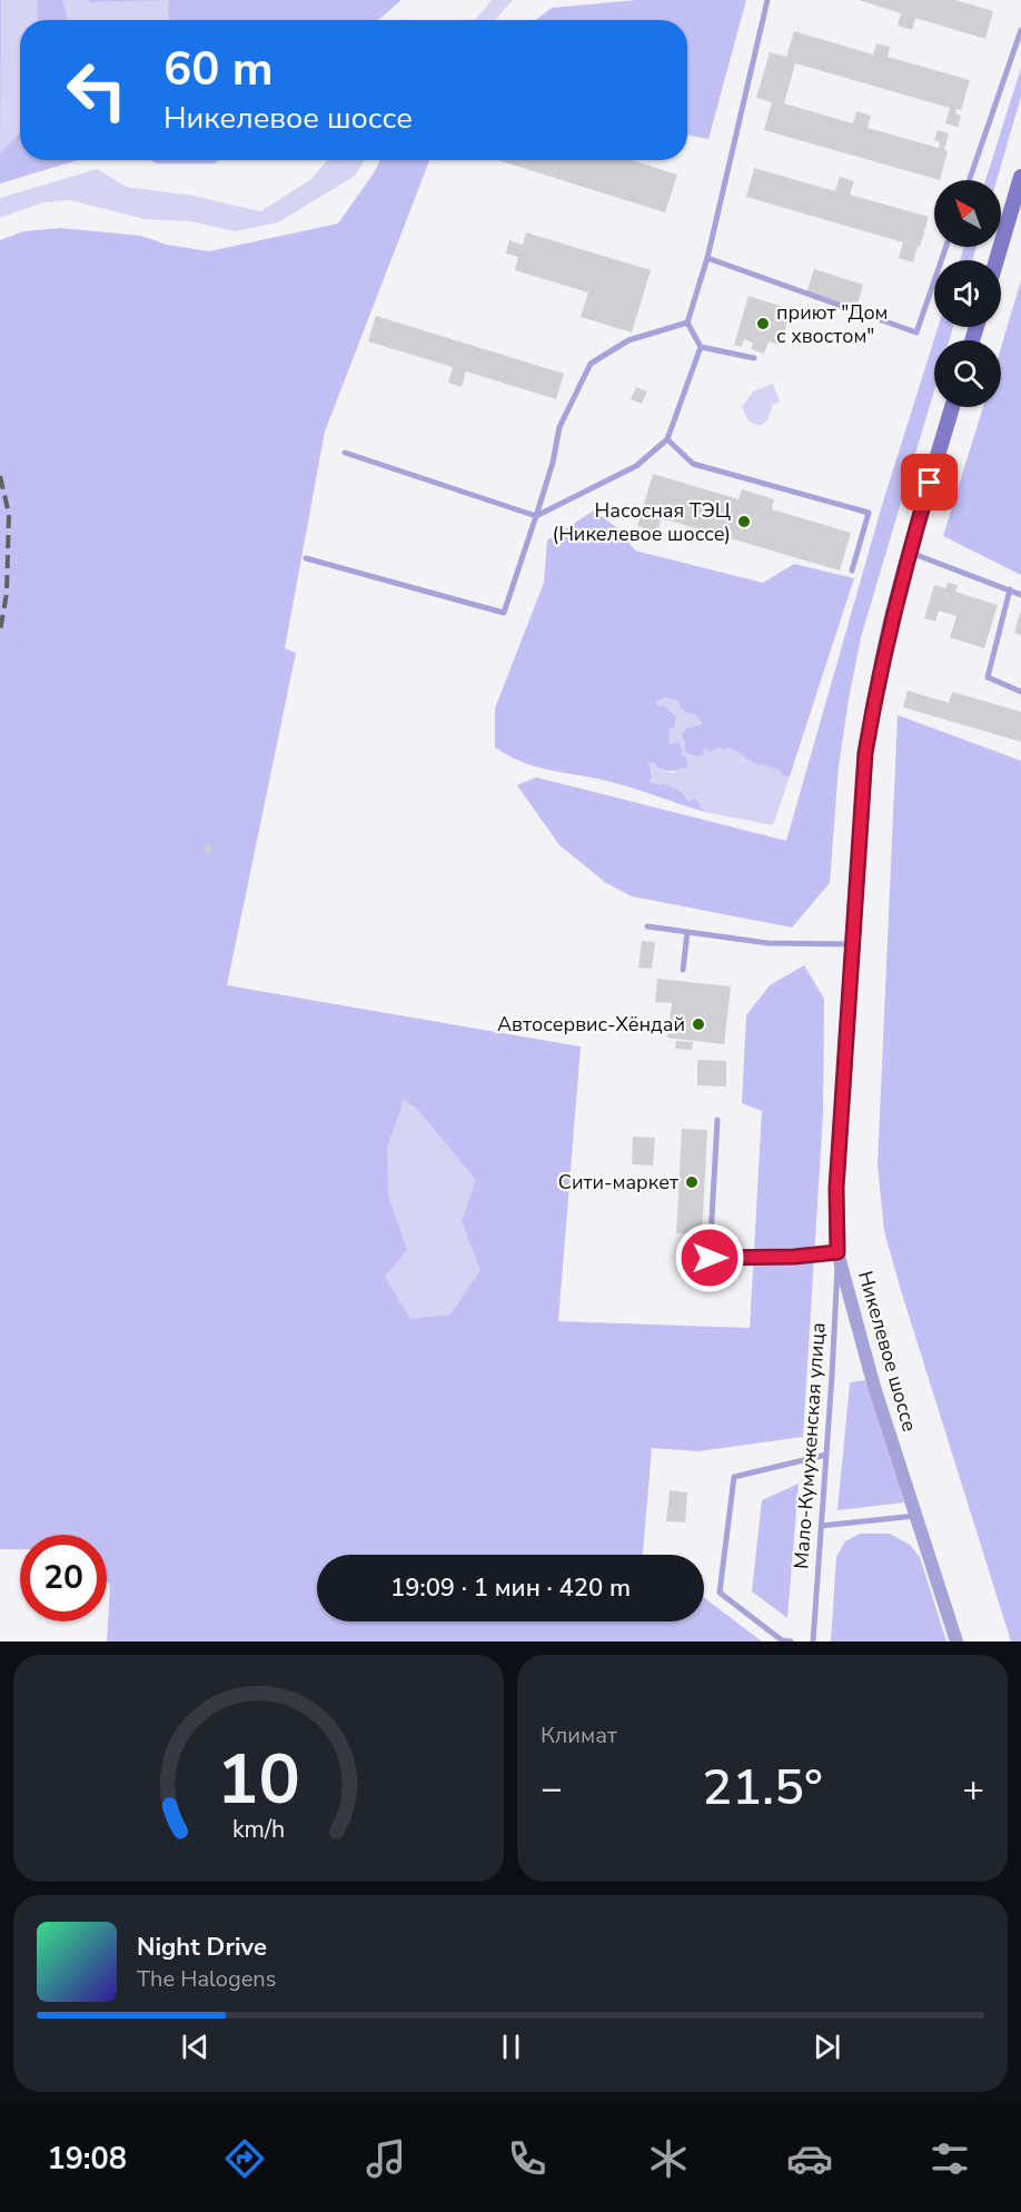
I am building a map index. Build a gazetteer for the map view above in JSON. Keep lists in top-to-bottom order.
{
  "streets": {
    "main road": ["Никелевое шоссе"],
    "lane": ["Мало-Кумуженская улица"]
  },
  "crossings": [
    ["Никелевое шоссе", "Мало-Кумуженская улица"]
  ],
  "places": [
    "приют \"Дом с хвостом\"",
    "Насосная ТЭЦ (Никелевое шоссе)",
    "Автосервис-Хёндай",
    "Сити-маркет"
  ],
  "north": "top left",
  "page": {
    "turn": ["60 m", "Никелевое шоссе"],
    "limit": "20",
    "trip": "19:09 · 1 мин · 420 m",
    "tile": "Климат",
    "heat": ["−", "21.5°", "+"],
    "song": ["Night Drive", "The Halogens"],
    "tabs": "19:08",
    "gauge": ["10", "km/h"]
  }
}
